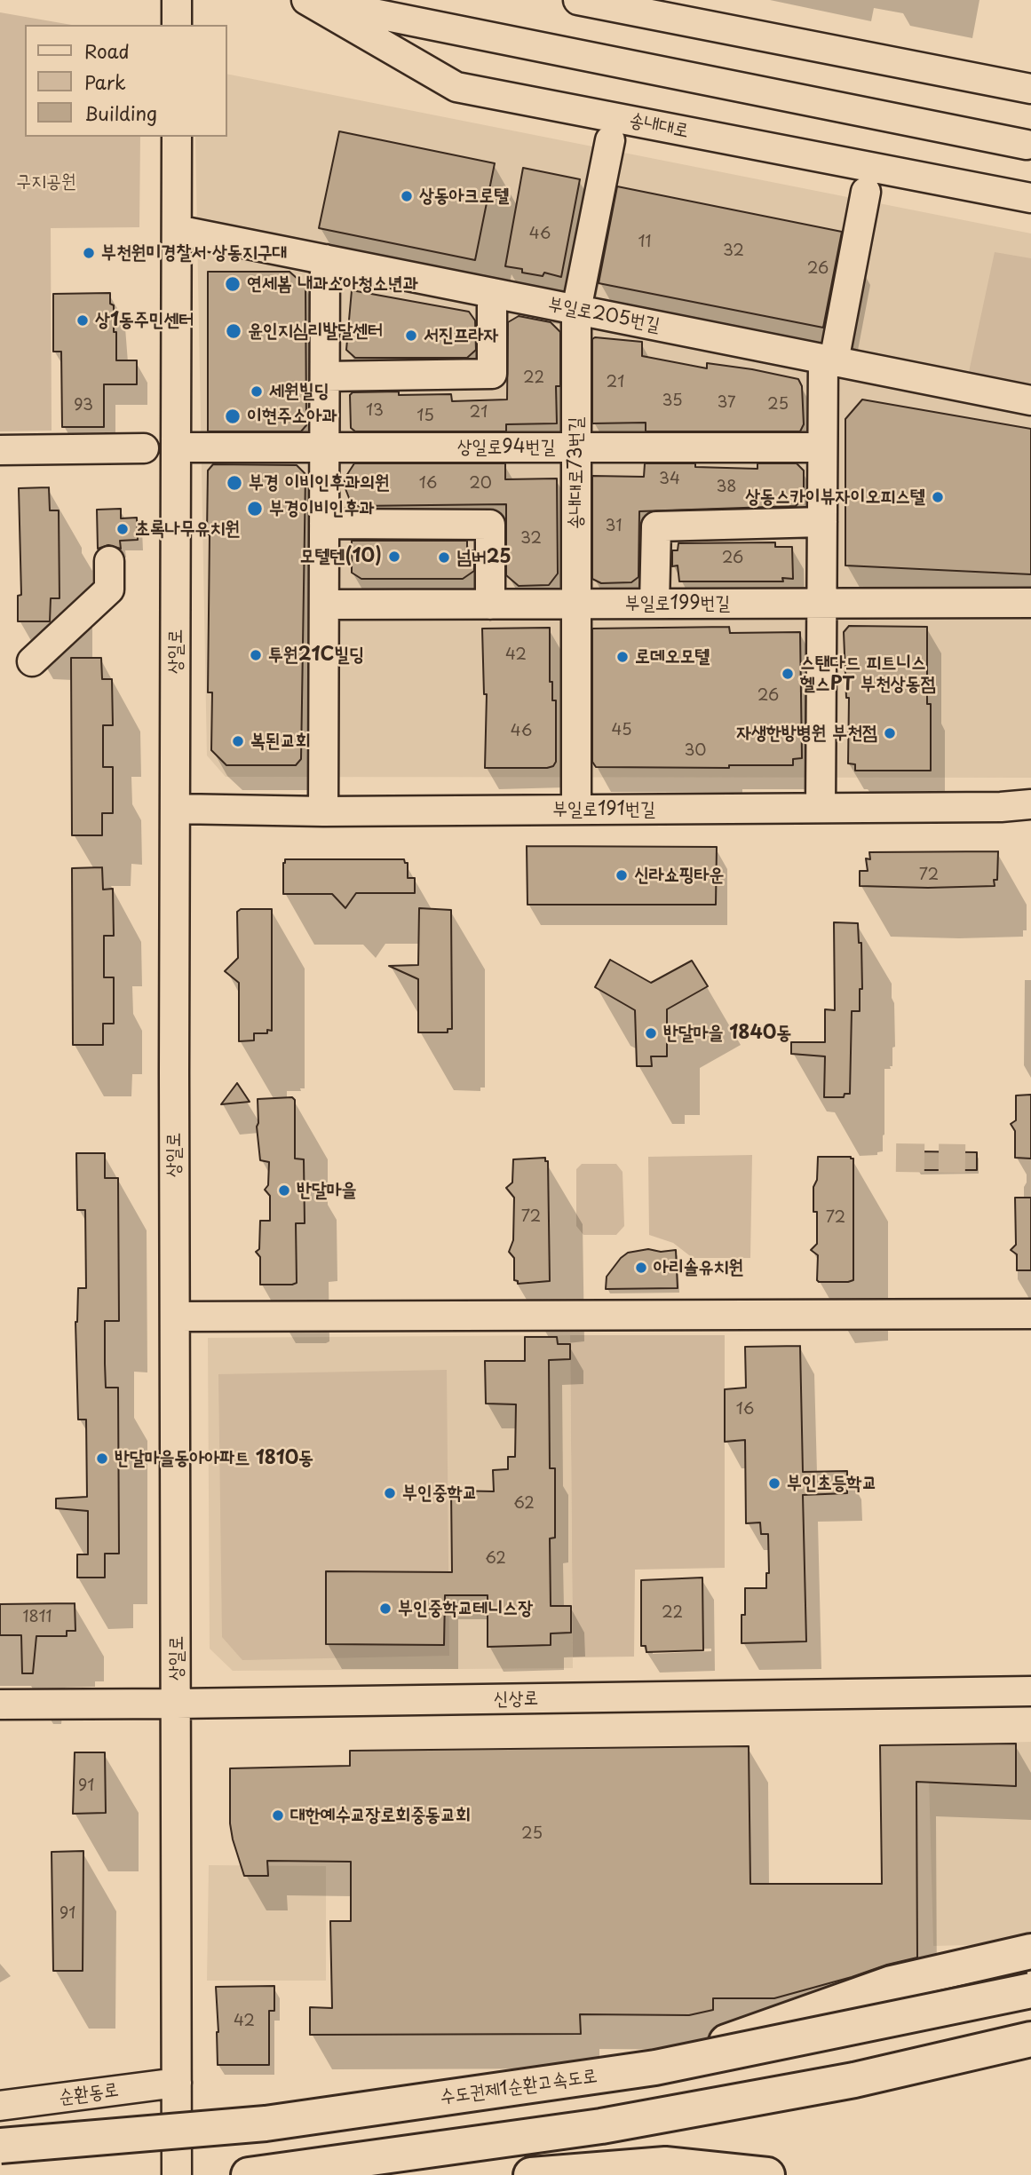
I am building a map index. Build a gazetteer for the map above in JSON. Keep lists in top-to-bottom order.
{
  "streets": {
    "highway": ["수도권제1순환고속도로"],
    "street": [
      "송내대로",
      "부일로205번길",
      "상일로94번길",
      "송내대로73번길",
      "부일로199번길",
      "상일로",
      "부일로191번길",
      "신상로",
      "순환동로"
    ]
  },
  "crossings": [
    ["부일로205번길", "송내대로73번길"],
    ["부일로205번길", "상일로"],
    ["상일로94번길", "송내대로73번길"],
    ["송내대로73번길", "부일로199번길"],
    ["송내대로73번길", "부일로191번길"],
    ["상일로", "부일로191번길"],
    ["상일로", "신상로"],
    ["상일로", "순환동로"]
  ],
  "parks": ["구지공원"],
  "places": [
    "상동아크로텔",
    "부천원미경찰서 상동지구대",
    "연세봄 내과소아청소년과",
    "상1동주민센터",
    "윤인지심리발달센터",
    "서진프라자",
    "세원빌딩",
    "이현주소아과",
    "부경 이비인후과의원",
    "상동스카이뷰자이오피스텔",
    "부경이비인후과",
    "초록나무유치원",
    "모텔텐(10)",
    "넘버25",
    "투원21C빌딩",
    "로데오모텔",
    "스탠다드 피트니스 헬스PT 부천상동점",
    "자생한방병원 부천점",
    "복된교회",
    "신라쇼핑타운",
    "반달마을 1840동",
    "반달마을",
    "아리솔유치원",
    "반달마을동아아파트 1810동",
    "부인초등학교",
    "부인중학교",
    "부인중학교테니스장",
    "대한예수교장로회중동교회"
  ],
  "house_numbers": [
    "46",
    "11",
    "32",
    "26",
    "22",
    "21",
    "35",
    "37",
    "25",
    "93",
    "13",
    "21",
    "15",
    "34",
    "16",
    "20",
    "38",
    "31",
    "32",
    "26",
    "42",
    "26",
    "45",
    "46",
    "30",
    "72",
    "72",
    "72",
    "16",
    "62",
    "62",
    "22",
    "1811",
    "91",
    "25",
    "91",
    "42"
  ],
  "legend": ["Road", "Park", "Building"]
}
